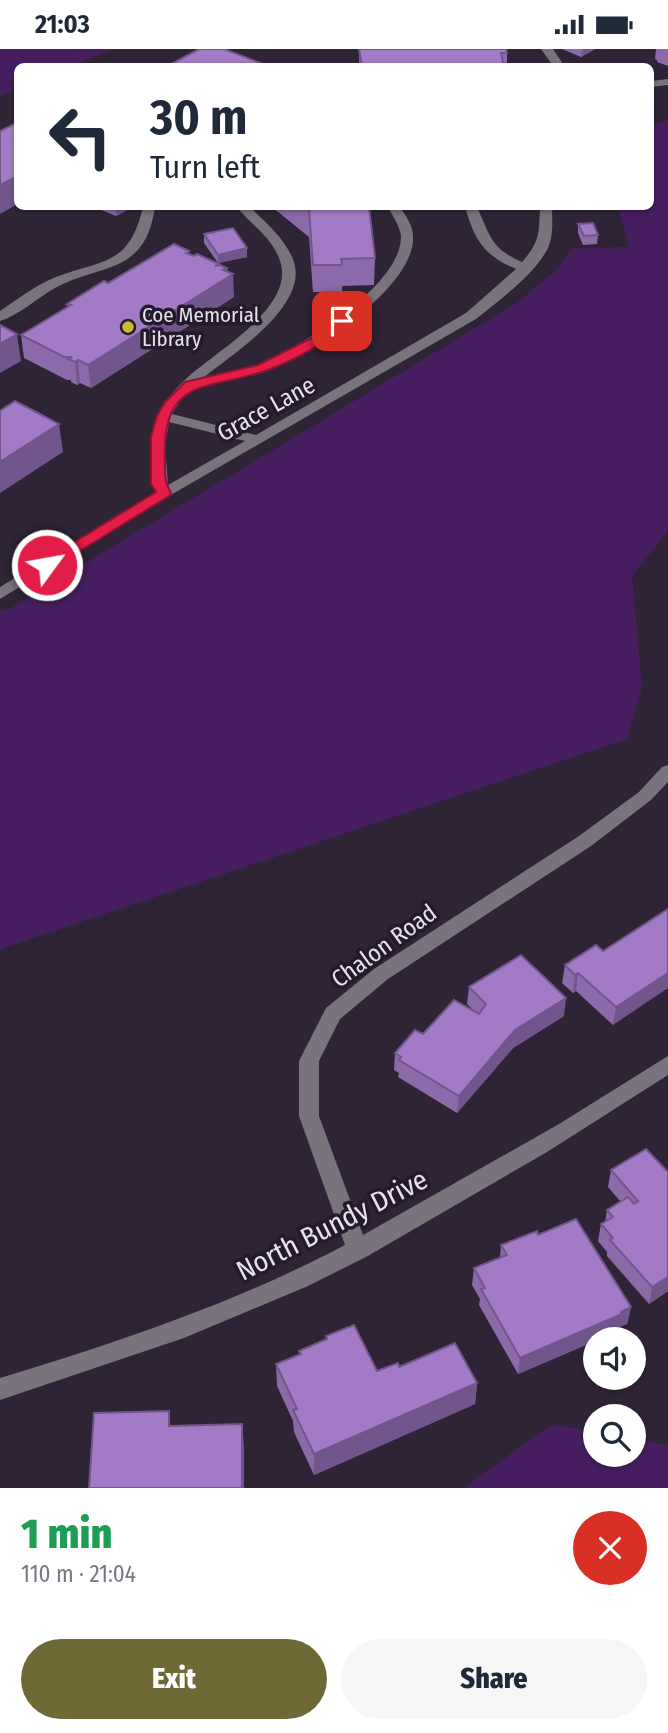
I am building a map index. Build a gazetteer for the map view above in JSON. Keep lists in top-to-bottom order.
{
  "streets": {
    "street": ["Grace Lane", "Chalon Road", "North Bundy Drive"]
  },
  "crossings": [
    ["Chalon Road", "North Bundy Drive"]
  ],
  "places": ["Coe Memorial Library"],
  "page": {
    "status": "21:03",
    "turn": ["30 m", "Turn left"],
    "heading": ["1 min", "110 m · 21:04"],
    "buttons": ["Exit", "Share"]
  }
}
